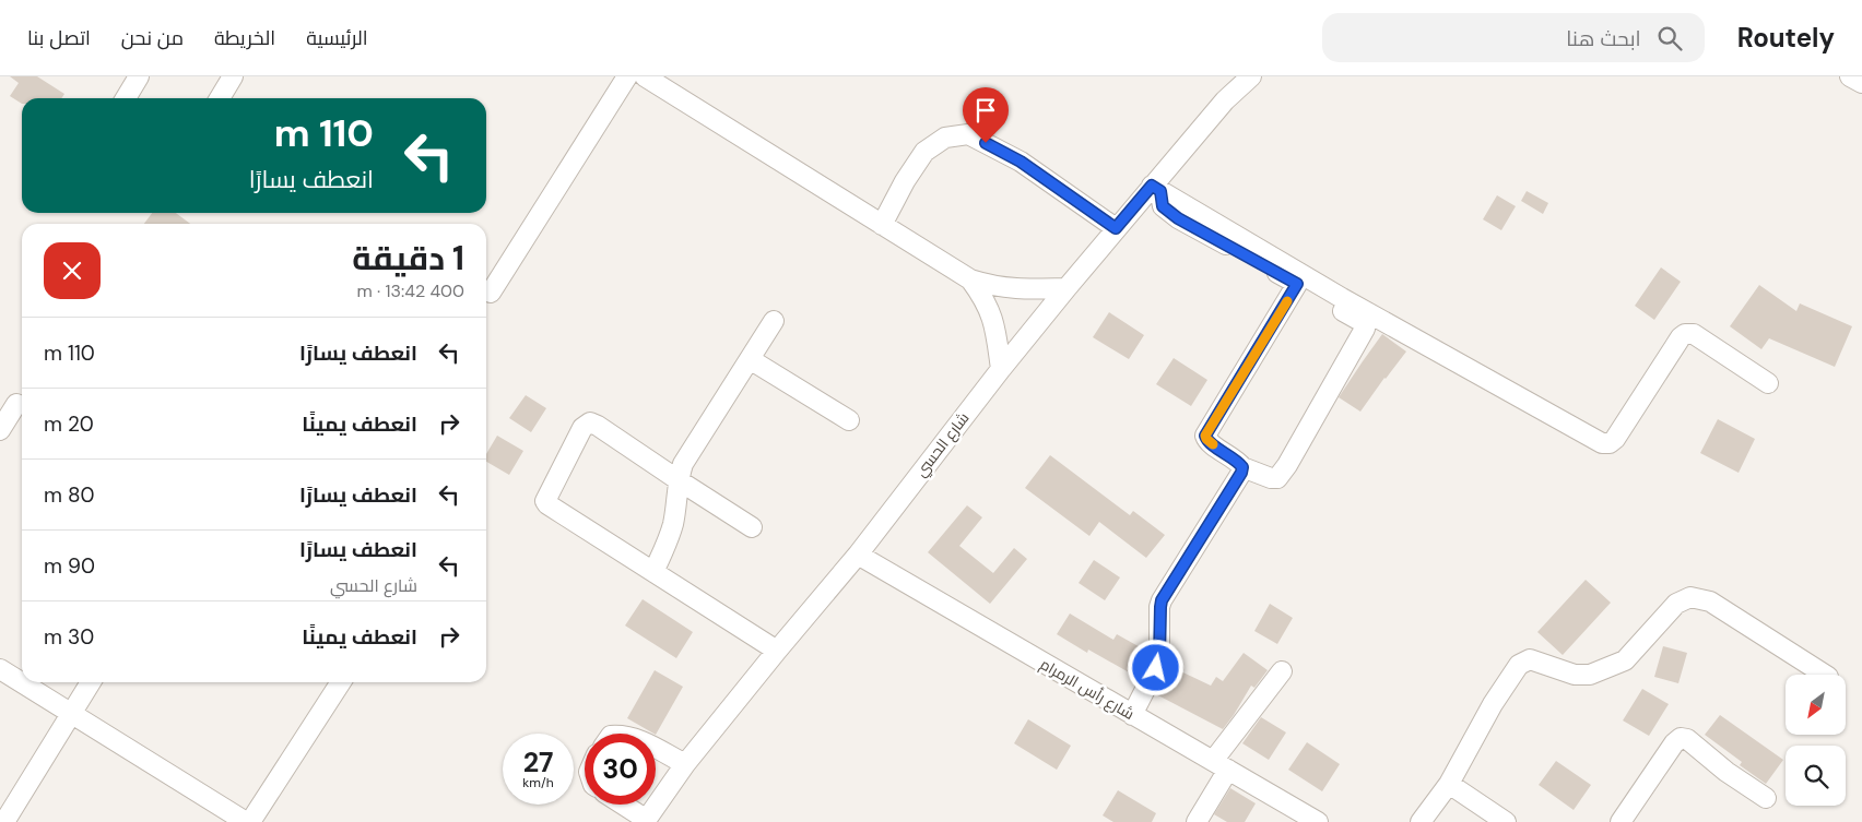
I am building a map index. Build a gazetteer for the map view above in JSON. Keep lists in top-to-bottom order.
{
  "streets": {
    "street": ["شارع الحسي", "شارع رأس الرمرام"]
  },
  "crossings": [
    ["شارع الحسي", "شارع رأس الرمرام"]
  ],
  "north": "bottom left",
  "page": {
    "header": "Routely",
    "search": "ابحث هنا",
    "nav": [
      "الرئيسية",
      "الخريطة",
      "من نحن",
      "اتصل بنا"
    ],
    "turn": ["110 m", "انعطف يسارًا"],
    "heading": ["1 دقيقة", "400 m · 13:42"],
    "list": [
      {
        "name": "انعطف يسارًا",
        "value": "110 m"
      },
      {
        "name": "انعطف يمينًا",
        "value": "20 m"
      },
      {
        "name": "انعطف يسارًا",
        "value": "80 m"
      },
      {
        "name": "انعطف يسارًا",
        "note": "شارع الحسي",
        "value": "90 m"
      },
      {
        "name": "انعطف يمينًا",
        "value": "30 m"
      }
    ],
    "speed": "27 km/h",
    "limit": "30"
  }
}
